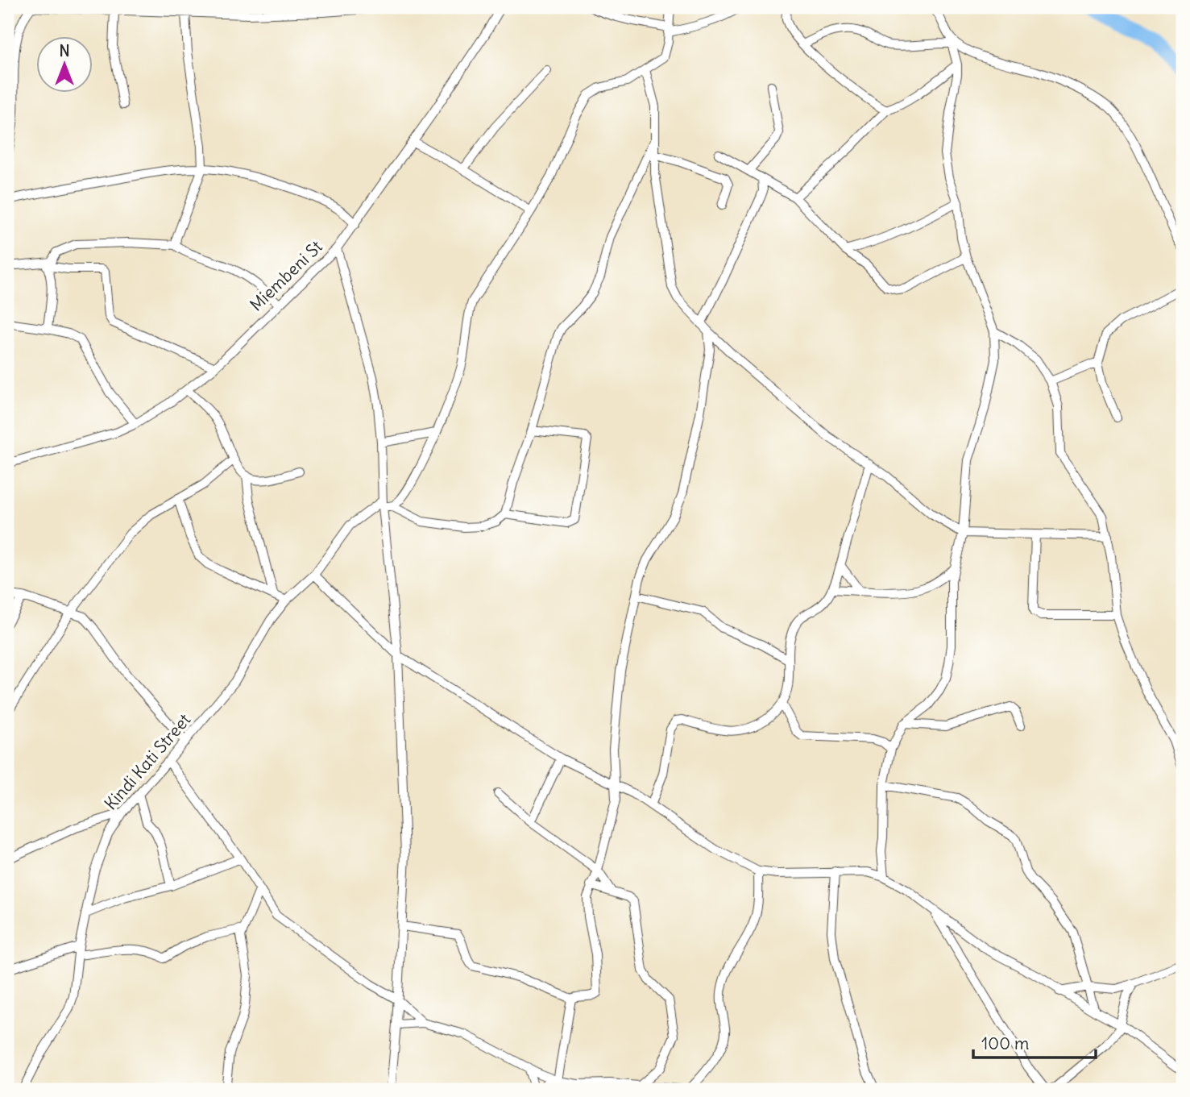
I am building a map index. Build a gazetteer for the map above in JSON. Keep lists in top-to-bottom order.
{
  "streets": {
    "street": ["Miembeni St", "Kindi Kati Street"]
  },
  "scale_bar": "100 m",
  "north": "top"
}
